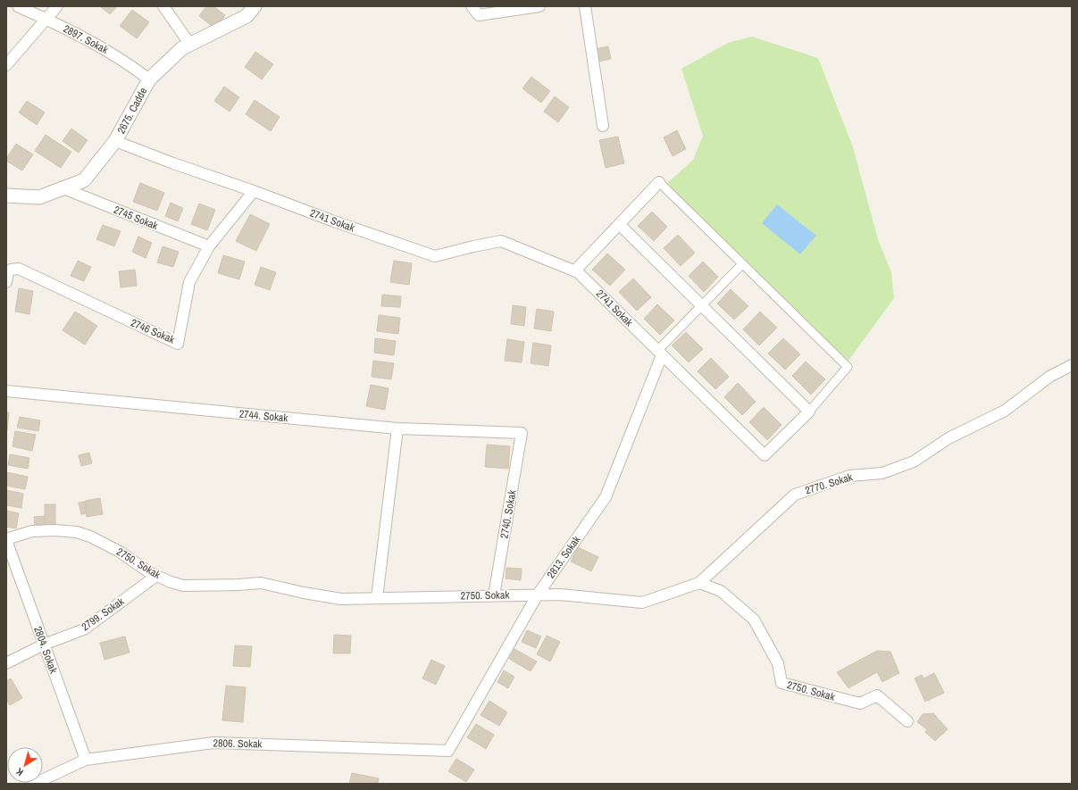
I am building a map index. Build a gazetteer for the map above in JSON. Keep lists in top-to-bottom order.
{
  "streets": {
    "street": [
      "2897. Sokak",
      "2675. Cadde",
      "2745 Sokak",
      "2741 Sokak",
      "2746 Sokak",
      "2744. Sokak",
      "2770. Sokak",
      "2740. Sokak",
      "2813. Sokak",
      "2750. Sokak",
      "2799. Sokak",
      "2804. Sokak",
      "2806. Sokak"
    ]
  },
  "crossings": [
    ["2897. Sokak", "2675. Cadde"],
    ["2675. Cadde", "2745 Sokak"],
    ["2675. Cadde", "2741 Sokak"],
    ["2745 Sokak", "2746 Sokak"],
    ["2741 Sokak", "2746 Sokak"],
    ["2741 Sokak", "2813. Sokak"],
    ["2744. Sokak", "2740. Sokak"],
    ["2770. Sokak", "2750. Sokak"],
    ["2740. Sokak", "2750. Sokak"],
    ["2813. Sokak", "2750. Sokak"],
    ["2813. Sokak", "2806. Sokak"],
    ["2750. Sokak", "2799. Sokak"],
    ["2750. Sokak", "2804. Sokak"],
    ["2799. Sokak", "2804. Sokak"],
    ["2804. Sokak", "2806. Sokak"]
  ],
  "north": "bottom left"
}
